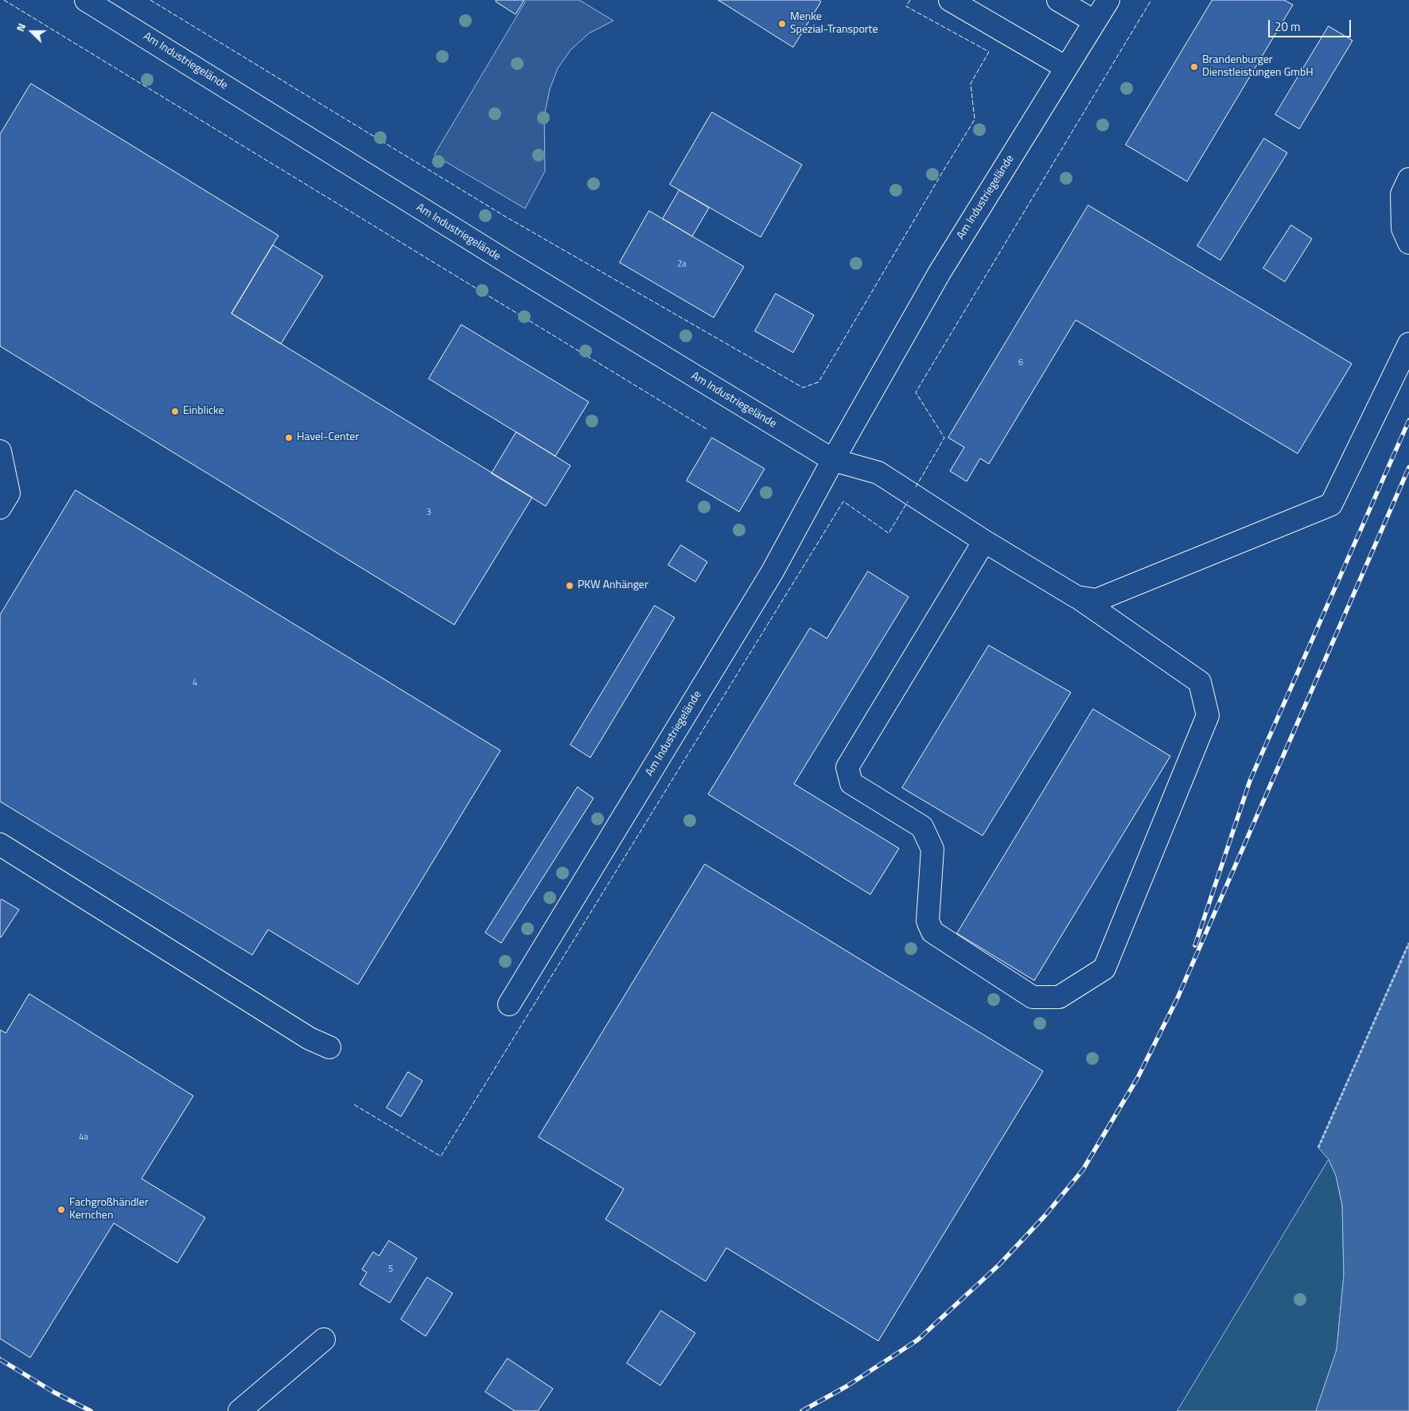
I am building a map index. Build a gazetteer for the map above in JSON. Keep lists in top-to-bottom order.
{
  "streets": {
    "street": ["Am Industriegelände"]
  },
  "places": [
    "Menke Spezial-Transporte",
    "Brandenburger Dienstleistungen GmbH",
    "Einblicke",
    "Havel-Center",
    "PKW Anhänger",
    "Fachgroßhändler Kernchen"
  ],
  "house_numbers": [
    "2a",
    "6",
    "3",
    "4",
    "4a",
    "5"
  ],
  "scale_bar": "20 m",
  "north": "left"
}
